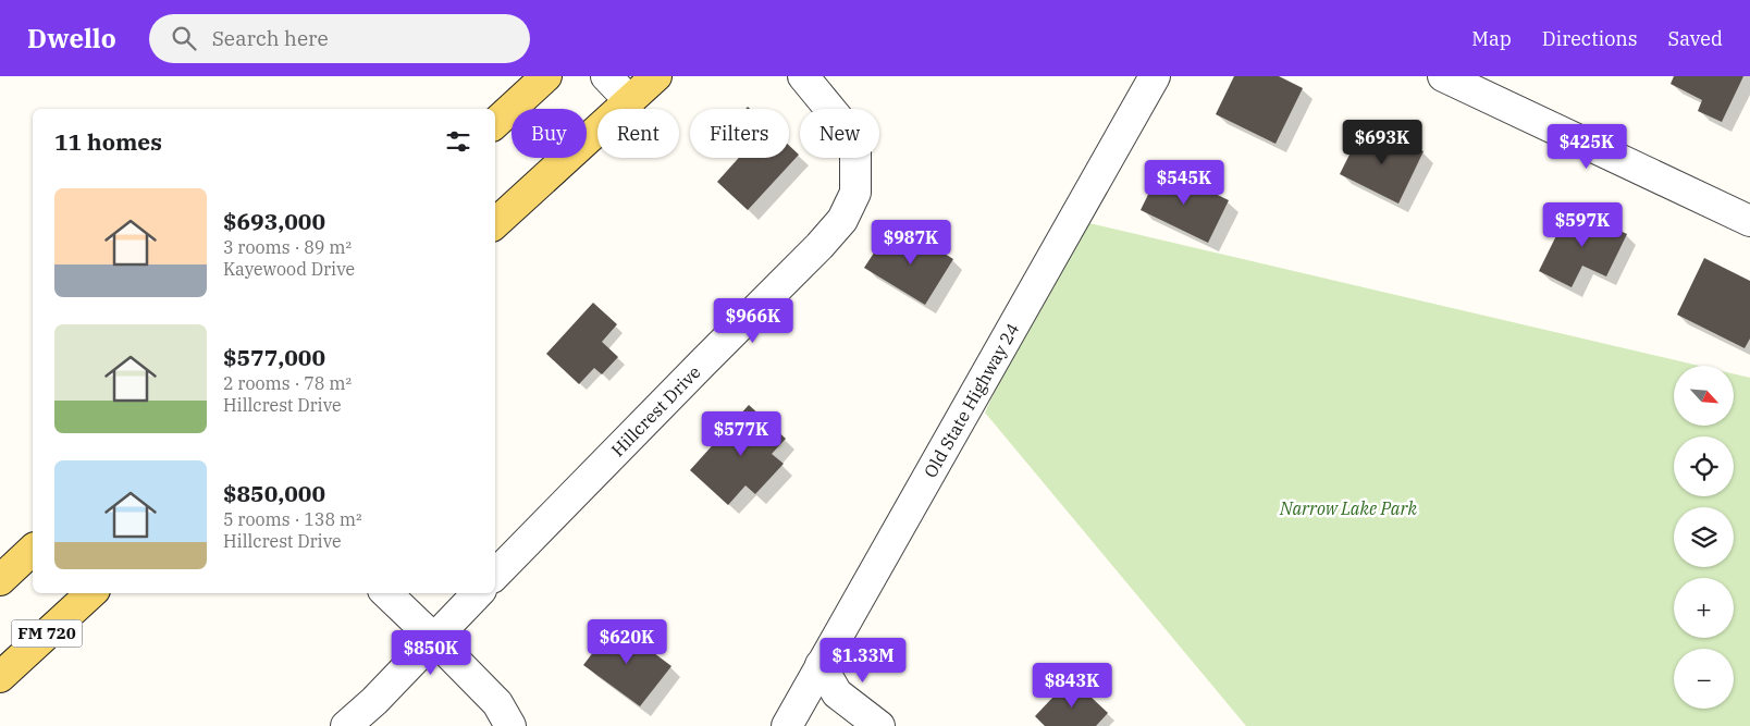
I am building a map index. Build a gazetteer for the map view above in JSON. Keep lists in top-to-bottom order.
{
  "streets": {
    "main road": ["FM 720"],
    "street": ["Old State Highway 24", "Hillcrest Drive"]
  },
  "parks": ["Narrow Lake Park"],
  "north": "bottom right",
  "page": {
    "header": "Dwello",
    "search": "Search here",
    "nav": ["Map", "Directions", "Saved"],
    "chip": [
      "Buy",
      "Rent",
      "Filters",
      "New"
    ],
    "heading": "11 homes",
    "price": [
      "$693K",
      "$425K",
      "$545K",
      "$597K",
      "$987K",
      "$966K",
      "$577K",
      "$620K",
      "$850K",
      "$1.33M",
      "$843K"
    ],
    "list": [
      {
        "name": "$693,000",
        "note": "3 rooms · 89 m² · Kayewood Drive"
      },
      {
        "name": "$577,000",
        "note": "2 rooms · 78 m² · Hillcrest Drive"
      },
      {
        "name": "$850,000",
        "note": "5 rooms · 138 m² · Hillcrest Drive"
      }
    ],
    "map_buttons": ["+", "−"]
  }
}
